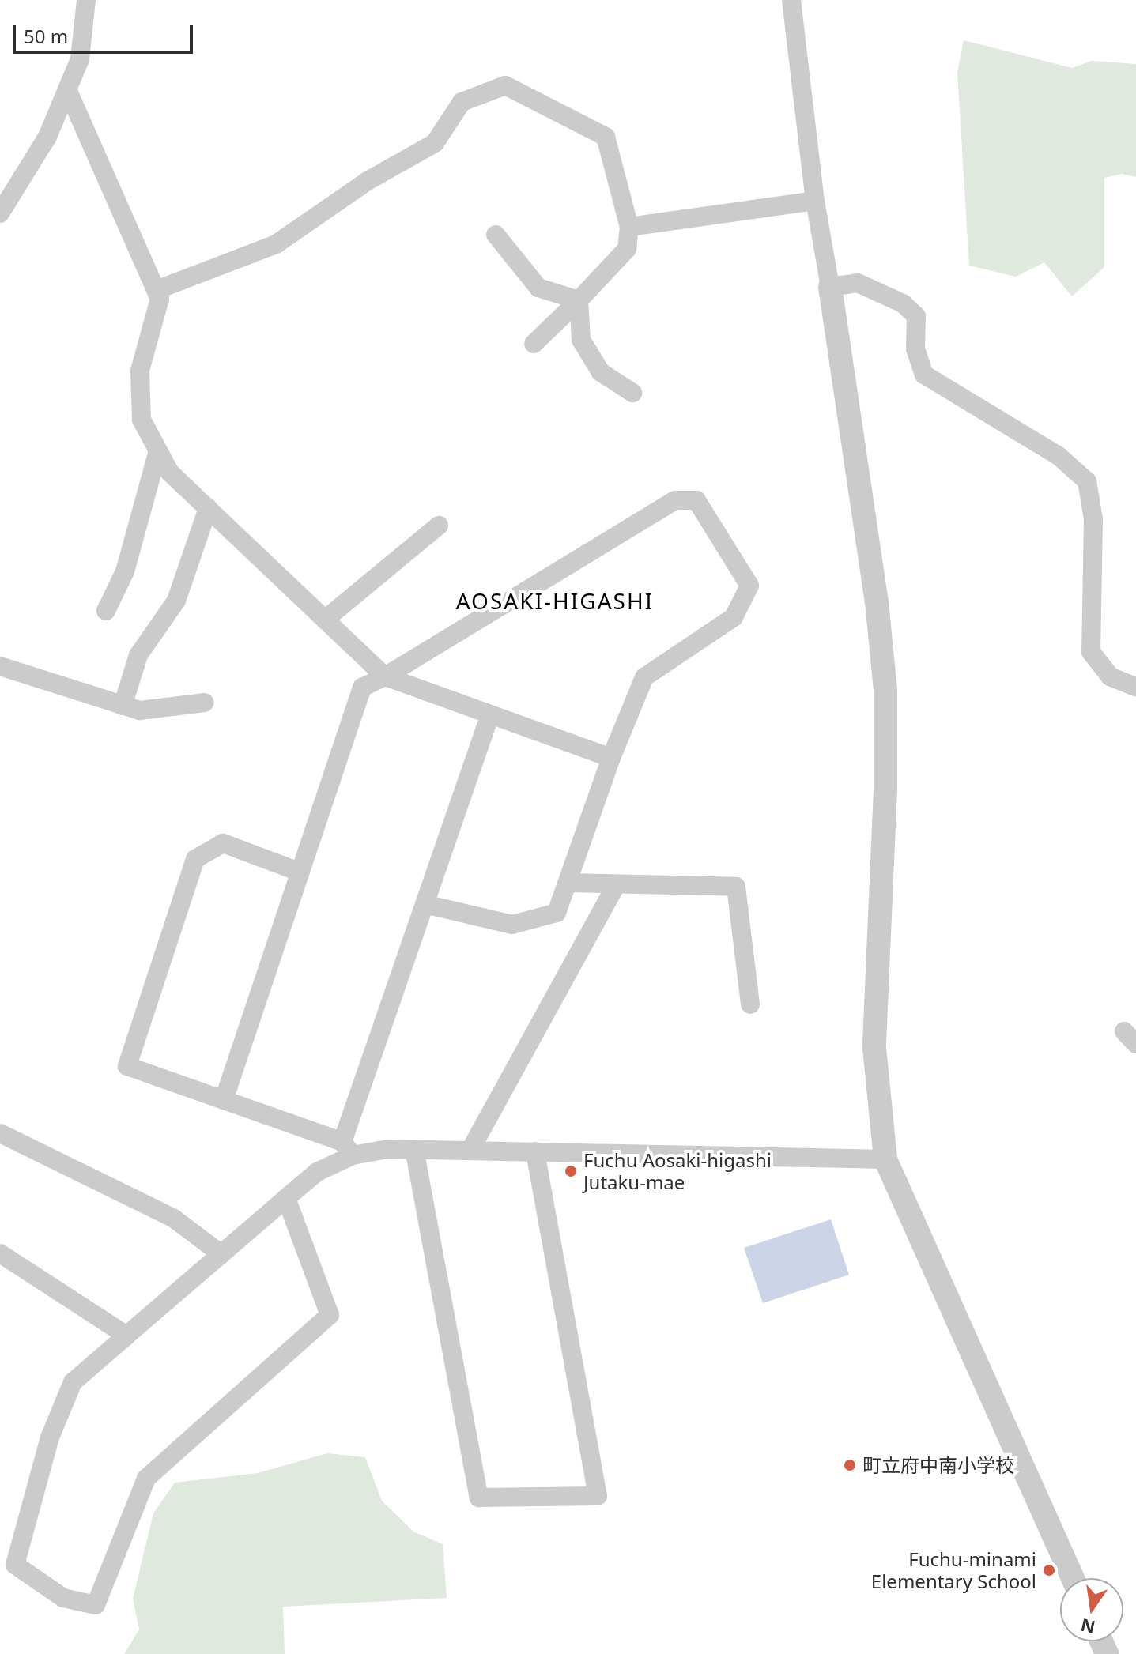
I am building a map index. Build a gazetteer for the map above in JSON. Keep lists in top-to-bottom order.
{
  "districts": ["AOSAKI-HIGASHI"],
  "places": ["Fuchu Aosaki-higashi Jutaku-mae", "町立府中南小学校", "Fuchu-minami Elementary School"],
  "scale_bar": "50 m",
  "north": "bottom"
}
